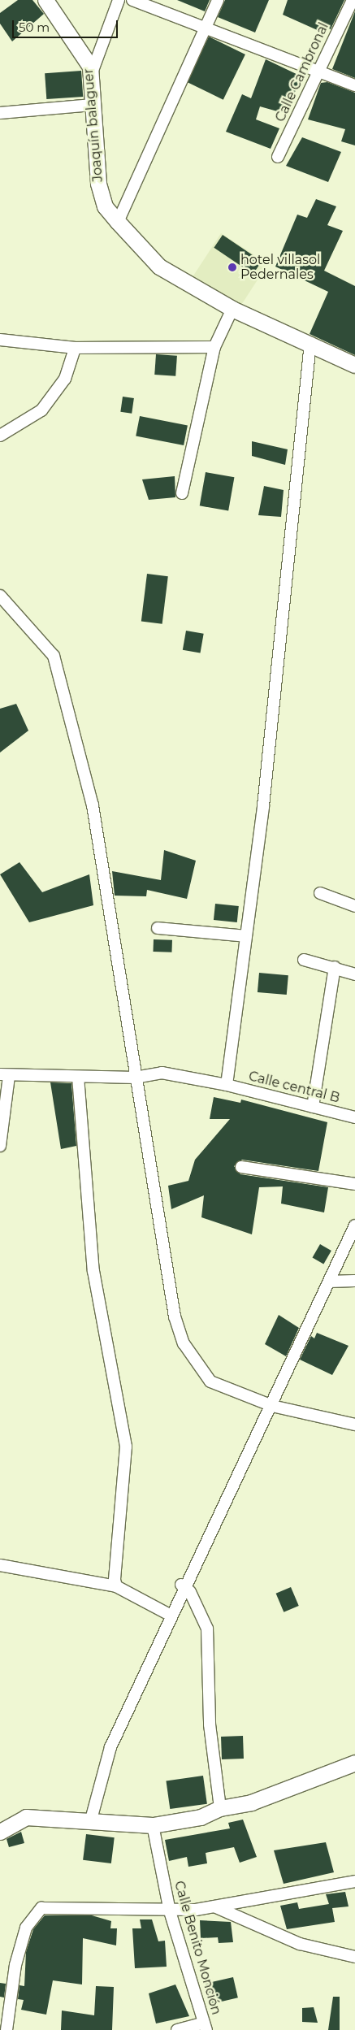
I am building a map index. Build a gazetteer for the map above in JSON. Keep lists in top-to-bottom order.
{
  "streets": {
    "main road": ["Joaquín balaguer"],
    "street": ["Calle Cambronal", "Calle central B", "Calle Benito Monción"]
  },
  "places": ["hotel villasol Pedernales"],
  "scale_bar": "50 m"
}
